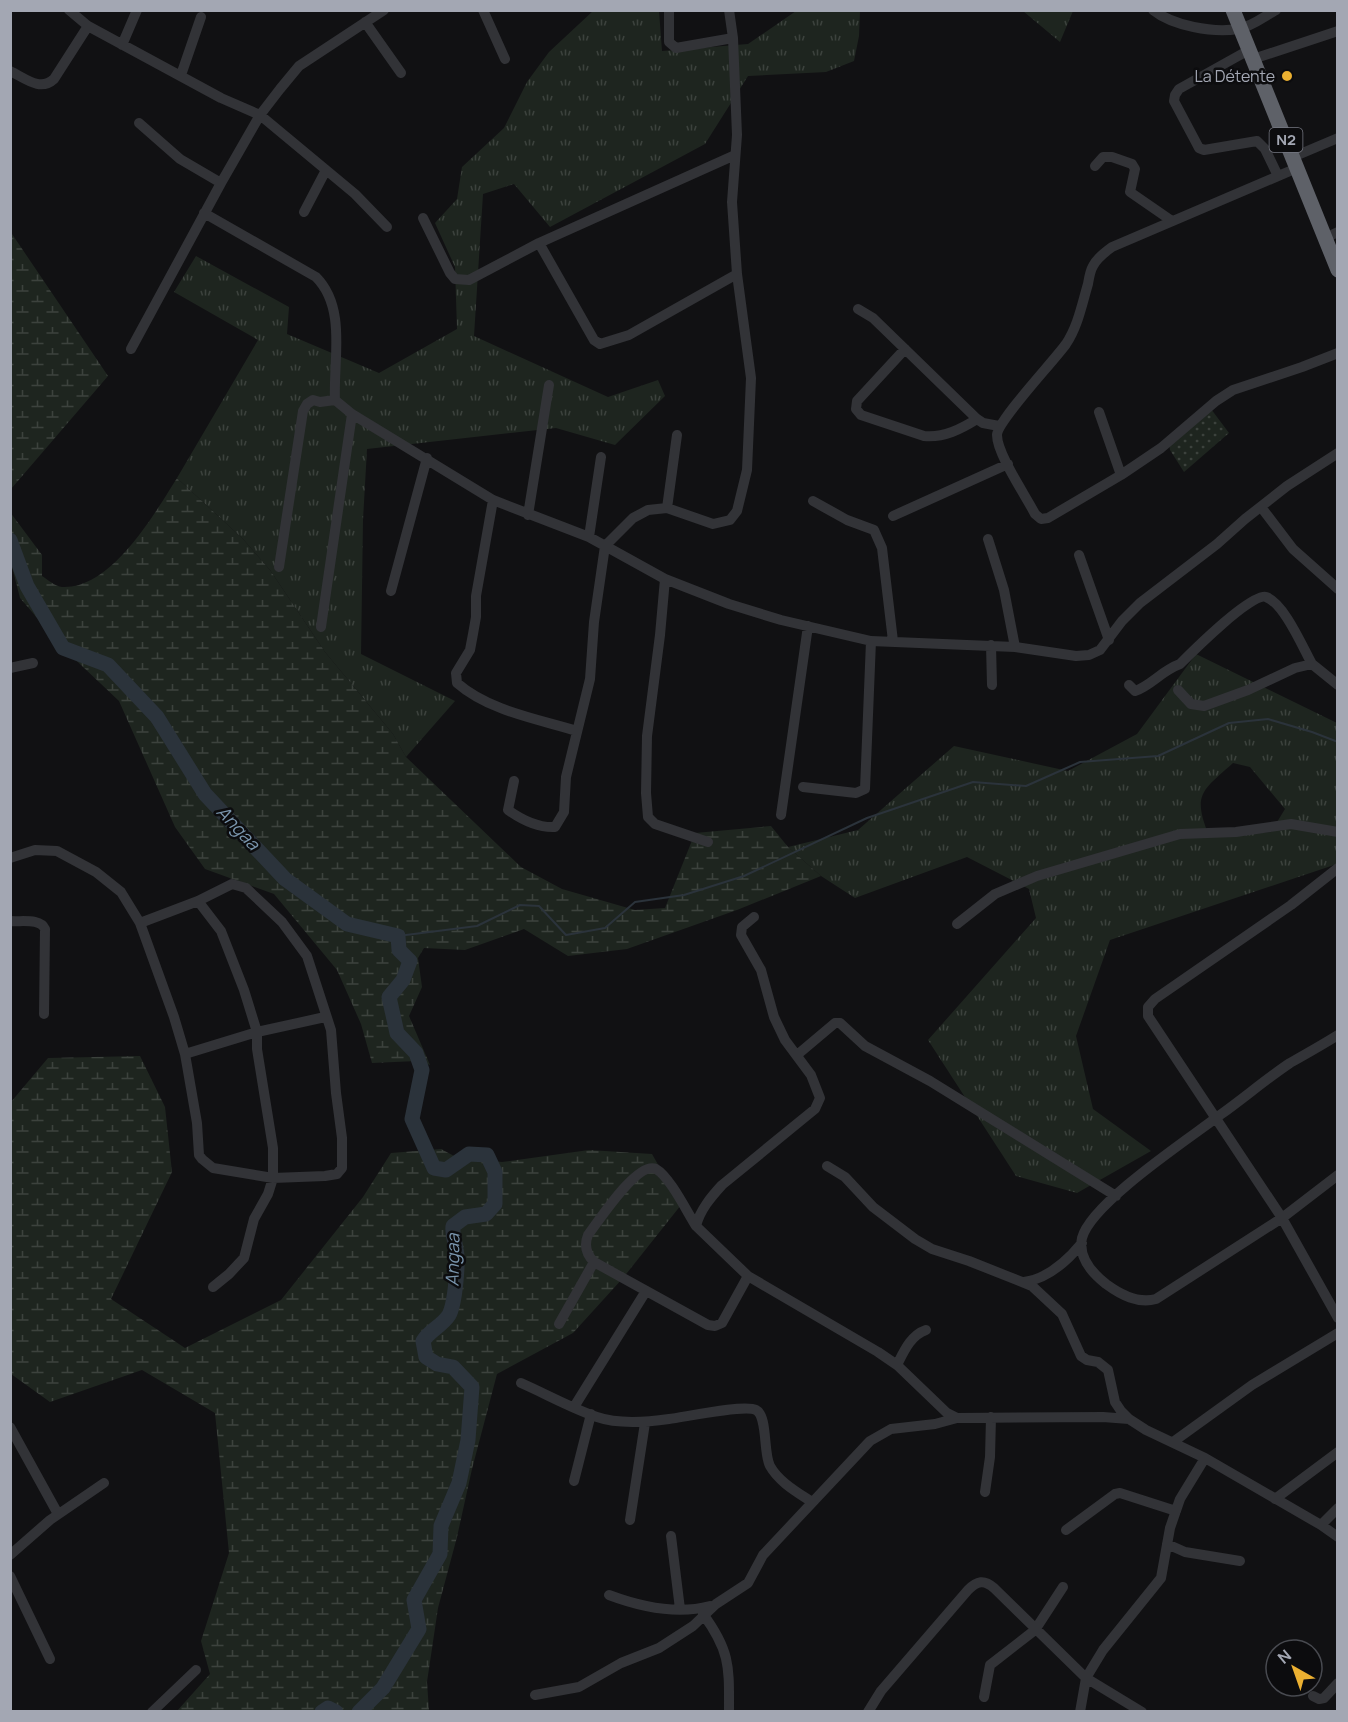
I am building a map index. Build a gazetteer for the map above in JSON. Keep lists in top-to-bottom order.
{
  "streets": {
    "highway": ["N2"]
  },
  "water": ["Angaa"],
  "places": ["La Détente"],
  "north": "top left"
}
